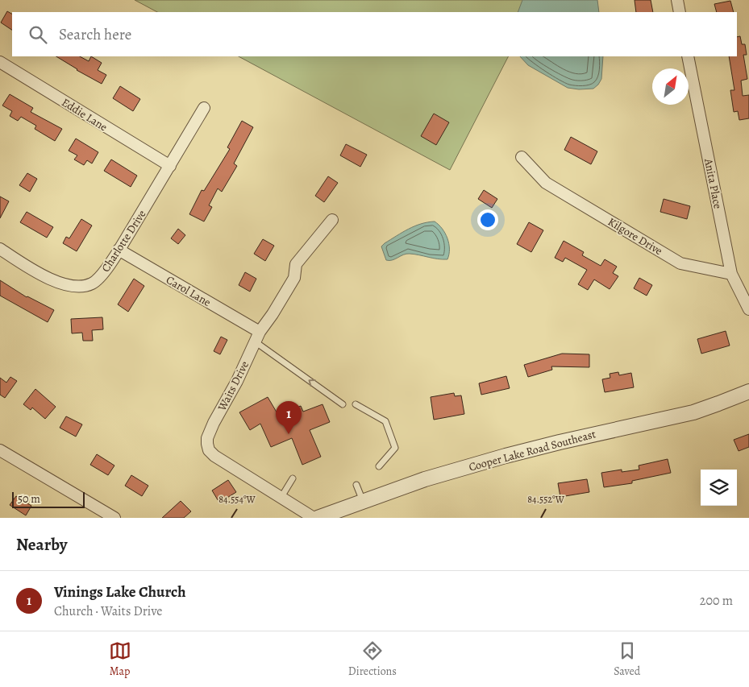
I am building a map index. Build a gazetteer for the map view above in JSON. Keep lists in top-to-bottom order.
{
  "streets": {
    "street": [
      "Eddie Lane",
      "Anita Place",
      "Kilgore Drive",
      "Charlotte Drive",
      "Carol Lane",
      "Waits Drive",
      "Cooper Lake Road Southeast"
    ]
  },
  "crossings": [
    ["Eddie Lane", "Charlotte Drive"],
    ["Anita Place", "Kilgore Drive"],
    ["Charlotte Drive", "Carol Lane"],
    ["Carol Lane", "Waits Drive"]
  ],
  "scale_bar": "50 m",
  "north": "top right",
  "page": {
    "search": "Search here",
    "pins": "1",
    "scale": "50 m",
    "heading": "Nearby",
    "list": [
      {
        "mark": "1",
        "name": "Vinings Lake Church",
        "note": "Church · Waits Drive",
        "value": "200 m"
      }
    ],
    "nav": ["Map", "Directions", "Saved"]
  },
  "coordinates": ["84.554°W", "84.552°W"]
}
